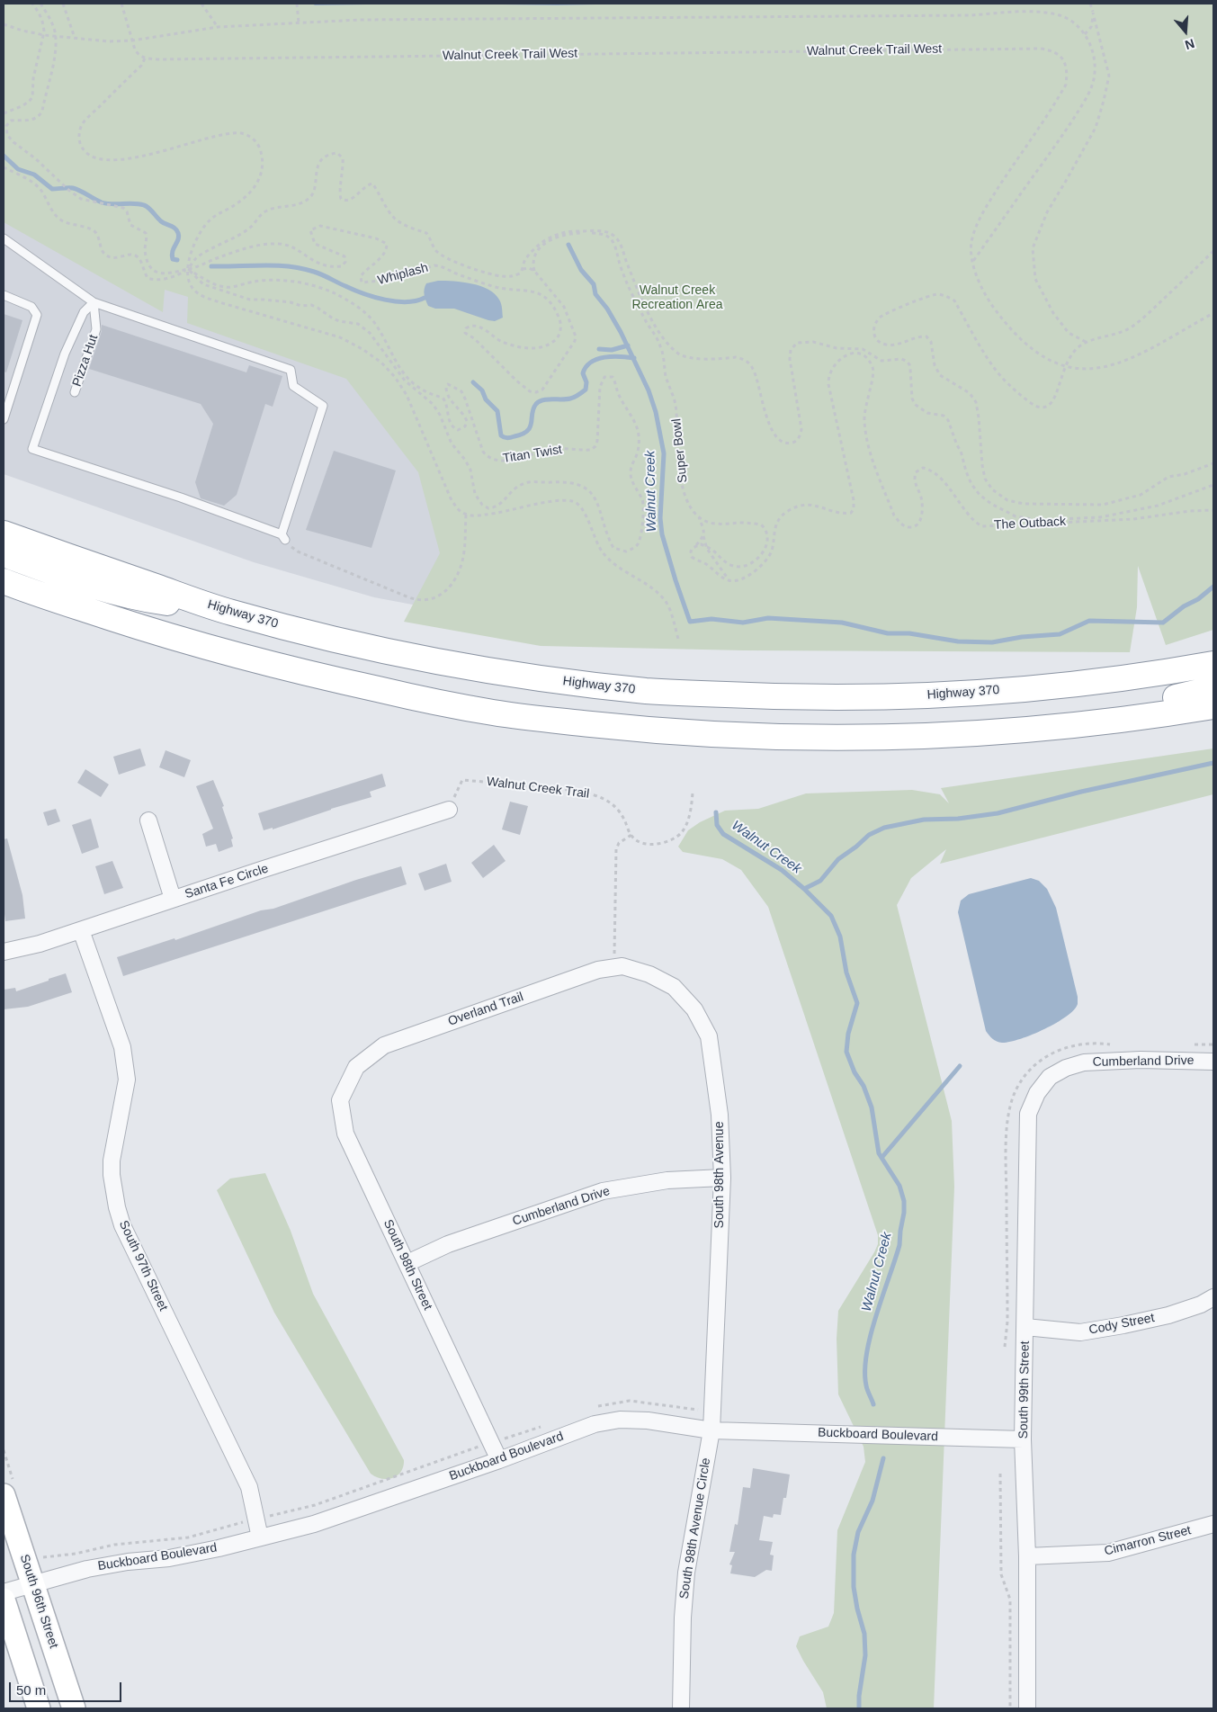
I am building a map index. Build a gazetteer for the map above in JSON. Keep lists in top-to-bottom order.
{
  "streets": {
    "highway": ["Highway 370"],
    "main road": ["South 96th Street"],
    "street": [
      "Santa Fe Circle",
      "Overland Trail",
      "Cumberland Drive",
      "South 98th Avenue",
      "South 98th Street",
      "South 97th Street",
      "Cody Street",
      "South 99th Street",
      "Buckboard Boulevard",
      "South 98th Avenue Circle",
      "Cimarron Street"
    ],
    "lane": ["Pizza Hut"],
    "path": [
      "Walnut Creek Trail West",
      "Whiplash",
      "Super Bowl",
      "Titan Twist",
      "The Outback",
      "Walnut Creek Trail"
    ]
  },
  "crossings": [
    ["Whiplash", "Super Bowl"],
    ["Whiplash", "Titan Twist"],
    ["Whiplash", "The Outback"],
    ["Super Bowl", "The Outback"],
    ["Santa Fe Circle", "South 97th Street"],
    ["Overland Trail", "South 98th Avenue"],
    ["Overland Trail", "South 98th Street"],
    ["Cumberland Drive", "South 98th Avenue"],
    ["Cumberland Drive", "South 98th Street"],
    ["Cumberland Drive", "South 99th Street"],
    ["South 98th Avenue", "Buckboard Boulevard"],
    ["South 98th Avenue", "South 98th Avenue Circle"],
    ["South 98th Street", "Buckboard Boulevard"],
    ["South 97th Street", "Buckboard Boulevard"],
    ["Cody Street", "South 99th Street"],
    ["South 99th Street", "Buckboard Boulevard"],
    ["South 99th Street", "Cimarron Street"],
    ["Buckboard Boulevard", "South 98th Avenue Circle"],
    ["Buckboard Boulevard", "South 96th Street"]
  ],
  "water": ["Walnut Creek"],
  "parks": ["Walnut Creek Recreation Area"],
  "scale_bar": "50 m",
  "north": "bottom"
}
